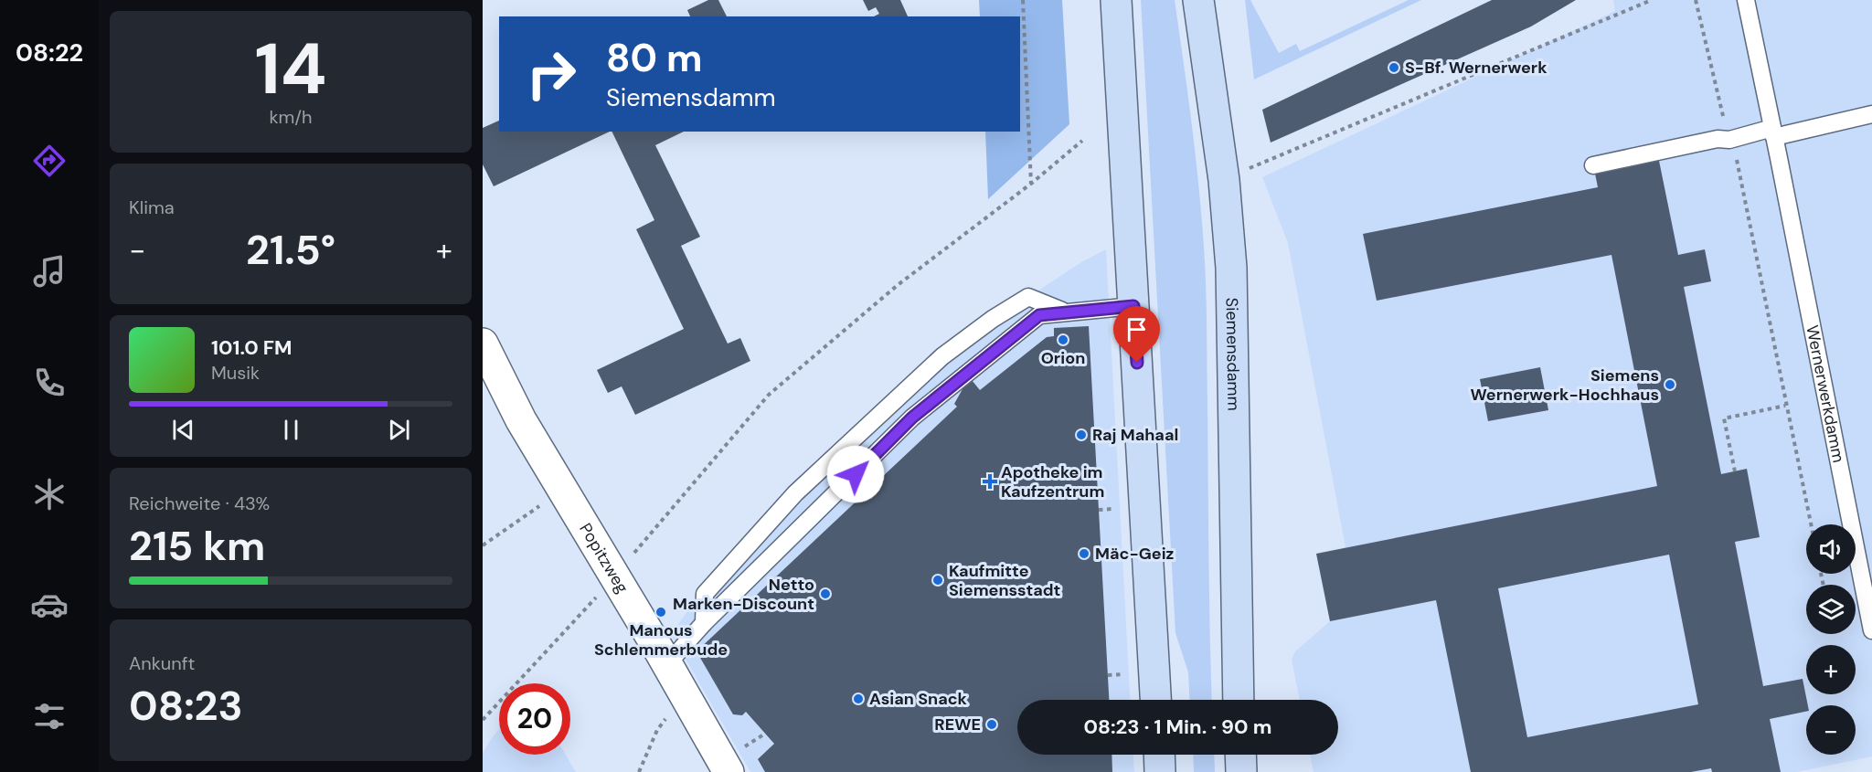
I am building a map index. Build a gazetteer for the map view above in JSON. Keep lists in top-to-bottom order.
{
  "streets": {
    "main road": ["Siemensdamm"],
    "street": ["Popitzweg"],
    "lane": ["Wernerwerkdamm"]
  },
  "places": {
    "other": [
      "S-Bf. Wernerwerk",
      "Orion",
      "Siemens Wernerwerk-Hochhaus",
      "Raj Mahaal",
      "Mäc-Geiz",
      "Kaufmitte Siemensstadt",
      "Netto Marken-Discount",
      "Manous Schlemmerbude",
      "Asian Snack",
      "REWE"
    ],
    "health": ["Apotheke im Kaufzentrum"]
  },
  "page": {
    "tabs": "08:22",
    "tile": [
      ["14", "km/h"],
      "Klima",
      ["Reichweite · 43%", "215 km"],
      ["Ankunft", "08:23"]
    ],
    "turn": ["80 m", "Siemensdamm"],
    "heat": ["−", "21.5°", "+"],
    "song": ["101.0 FM", "Musik"],
    "map_buttons": ["+", "−"],
    "limit": "20",
    "trip": "08:23 · 1 Min. · 90 m"
  }
}
